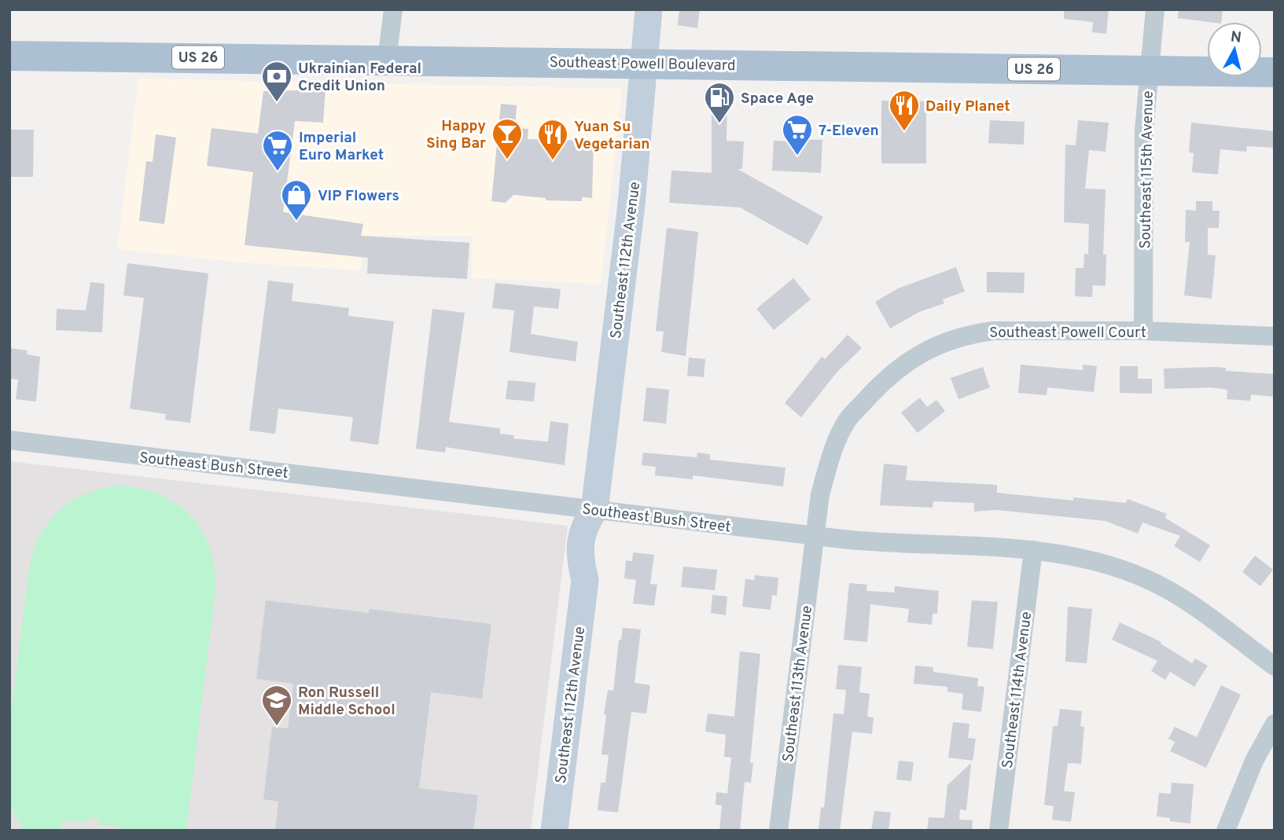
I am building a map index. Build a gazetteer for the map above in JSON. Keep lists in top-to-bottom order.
{
  "streets": {
    "main road": ["US 26", "Southeast Powell Boulevard"],
    "street": [
      "Southeast 115th Avenue",
      "Southeast 112th Avenue",
      "Southeast Powell Court",
      "Southeast Bush Street",
      "Southeast 113th Avenue",
      "Southeast 114th Avenue"
    ]
  },
  "crossings": [
    ["Southeast Powell Boulevard", "Southeast 115th Avenue"],
    ["Southeast Powell Boulevard", "Southeast 112th Avenue"],
    ["Southeast 115th Avenue", "Southeast Powell Court"],
    ["Southeast 112th Avenue", "Southeast Bush Street"],
    ["Southeast Powell Court", "Southeast Bush Street"],
    ["Southeast Powell Court", "Southeast 113th Avenue"],
    ["Southeast Bush Street", "Southeast 113th Avenue"],
    ["Southeast Bush Street", "Southeast 114th Avenue"]
  ],
  "places": {
    "bank": ["Ukrainian Federal Credit Union"],
    "fuel station": ["Space Age"],
    "restaurant": ["Daily Planet", "Yuan Su Vegetarian"],
    "supermarket": ["7-Eleven", "Imperial Euro Market"],
    "bar": ["Happy Sing Bar"],
    "shop": ["VIP Flowers"],
    "school or university": ["Ron Russell Middle School"]
  },
  "north": "top"
}
